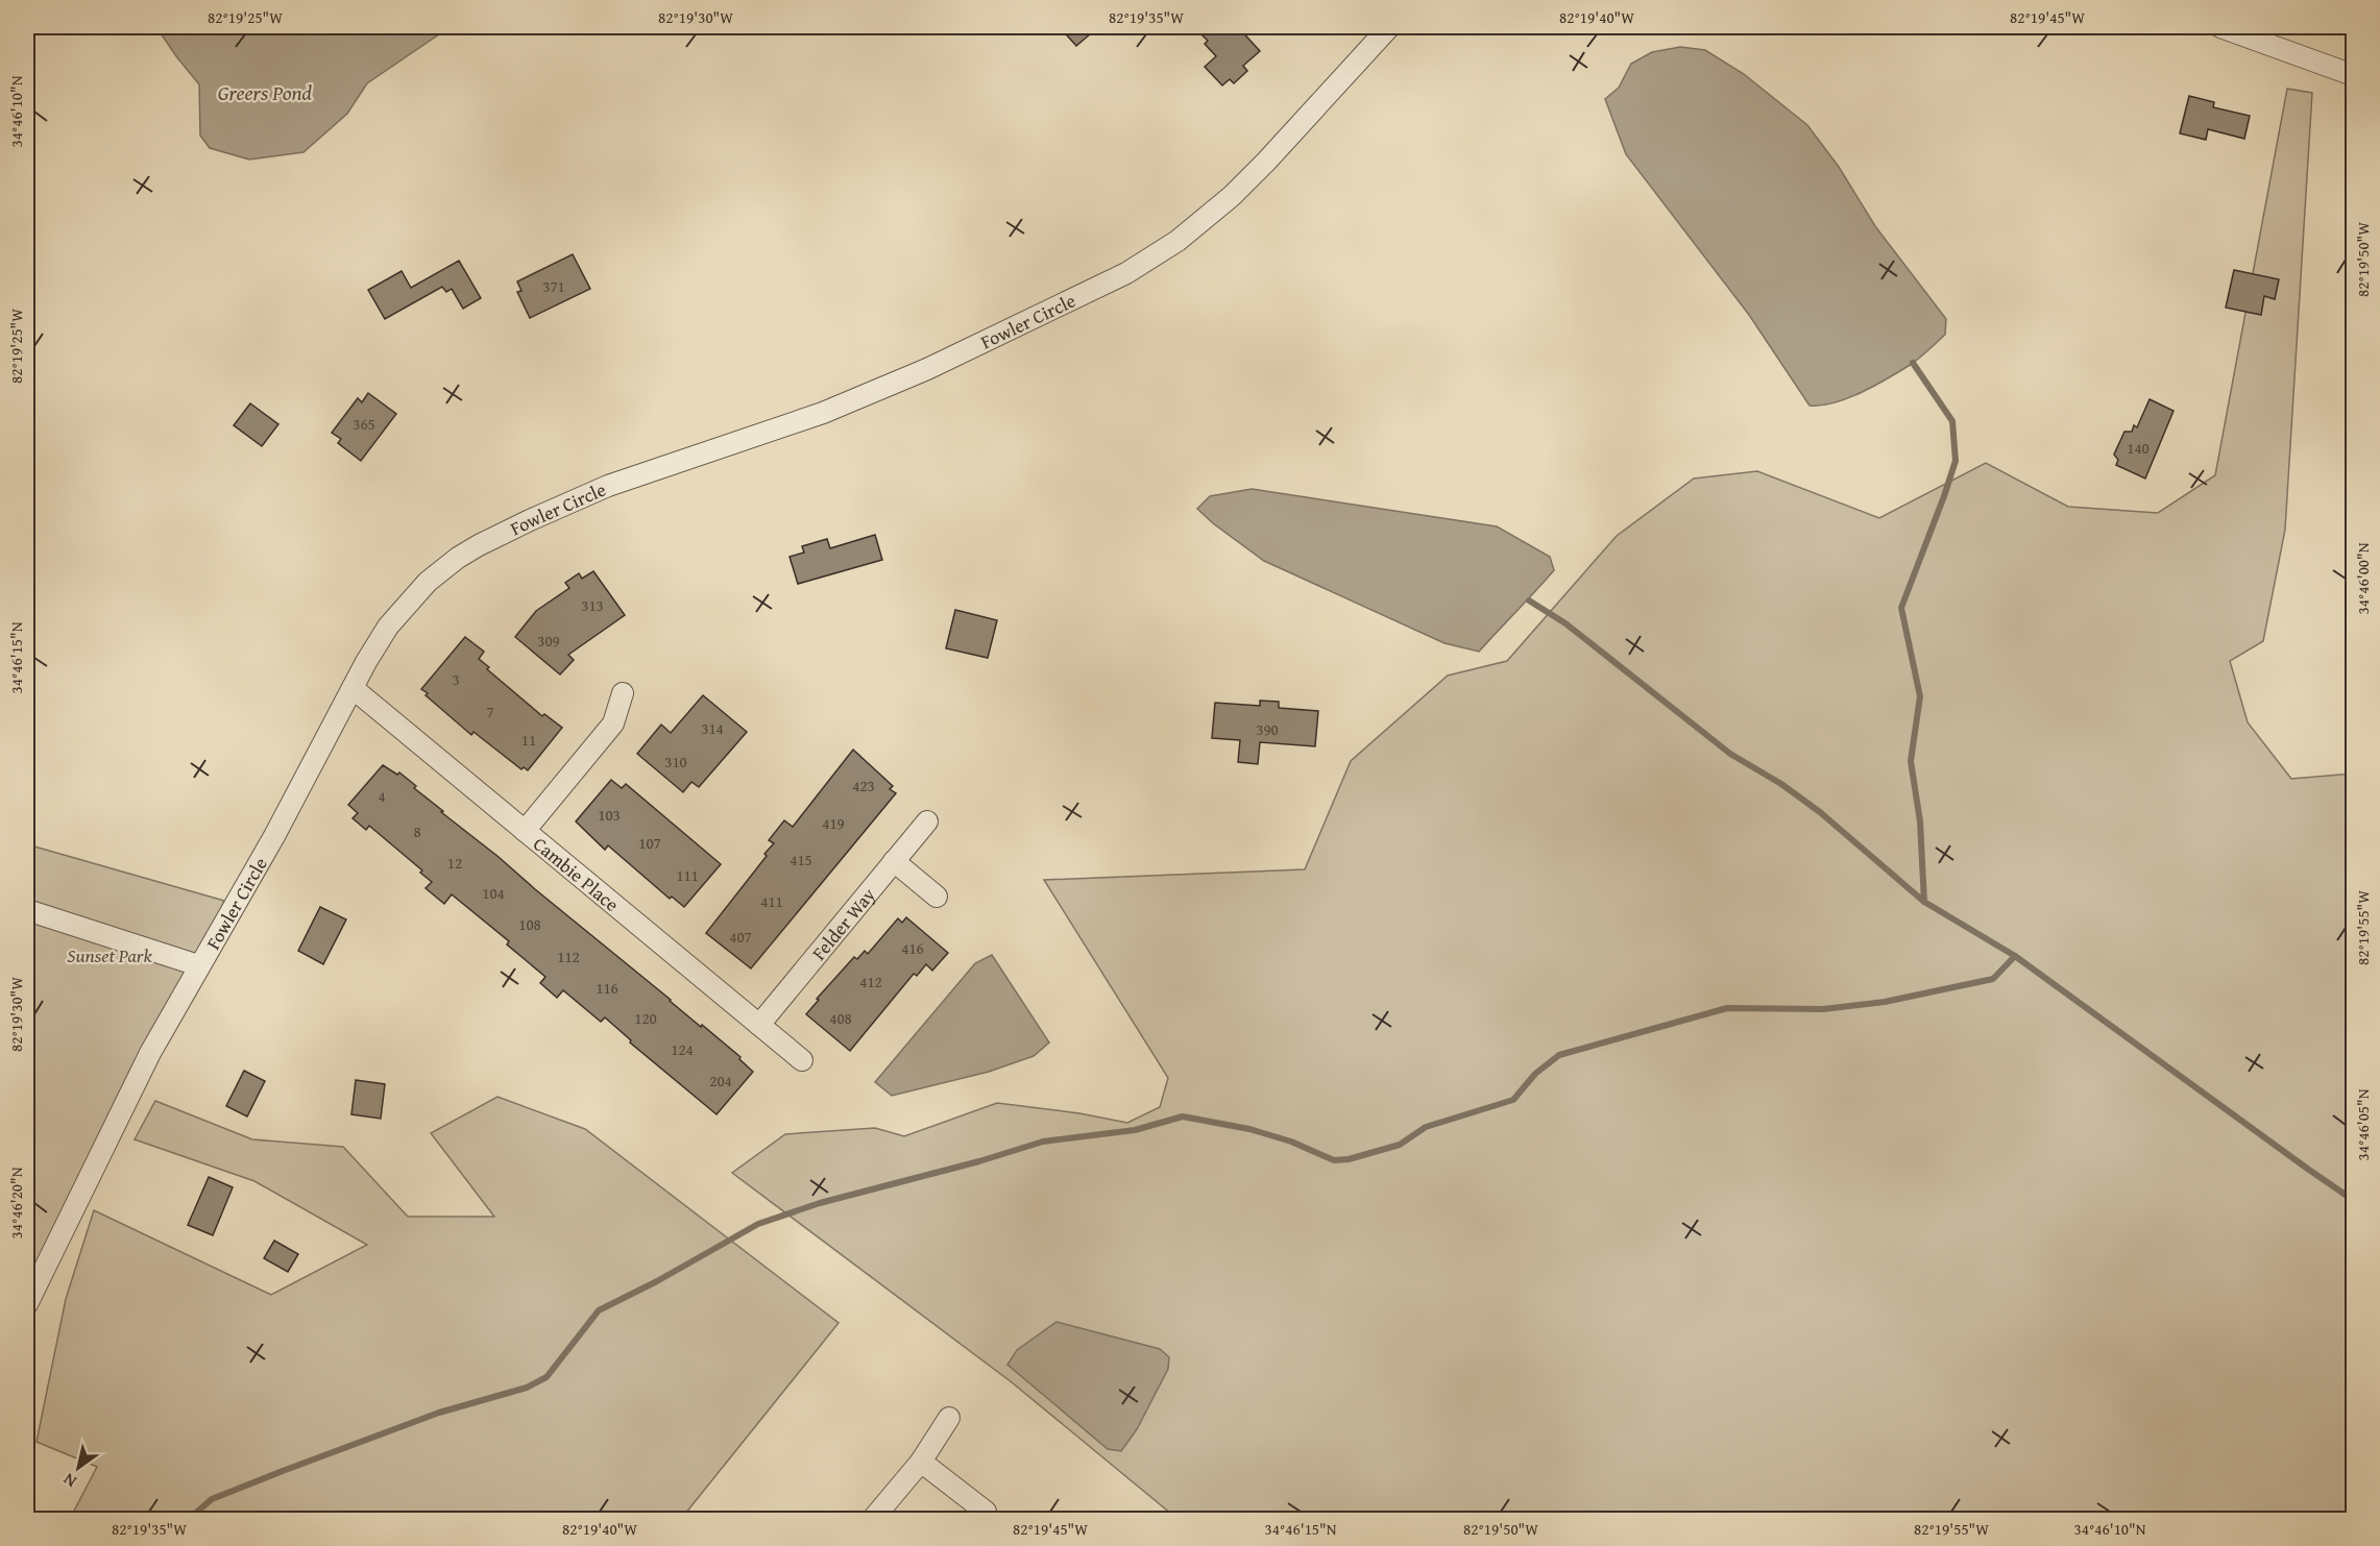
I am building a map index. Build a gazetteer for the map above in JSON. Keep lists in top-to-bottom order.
{
  "streets": {
    "street": ["Fowler Circle", "Cambie Place", "Felder Way"]
  },
  "crossings": [
    ["Fowler Circle", "Cambie Place"],
    ["Cambie Place", "Felder Way"]
  ],
  "water": ["Greers Pond"],
  "parks": ["Sunset Park"],
  "house_numbers": [
    "371",
    "365",
    "140",
    "313",
    "309",
    "3",
    "7",
    "314",
    "390",
    "11",
    "310",
    "423",
    "4",
    "103",
    "419",
    "8",
    "107",
    "415",
    "12",
    "111",
    "104",
    "411",
    "108",
    "407",
    "416",
    "112",
    "412",
    "116",
    "120",
    "408",
    "124",
    "204"
  ],
  "north": "bottom left",
  "coordinates": [
    "82°19'25\"W",
    "82°19'30\"W",
    "82°19'35\"W",
    "82°19'40\"W",
    "82°19'45\"W",
    "34°46'10\"N",
    "82°19'50\"W",
    "34°46'00\"N",
    "34°46'15\"N",
    "82°19'55\"W",
    "34°46'05\"N",
    "34°46'20\"N"
  ]
}
